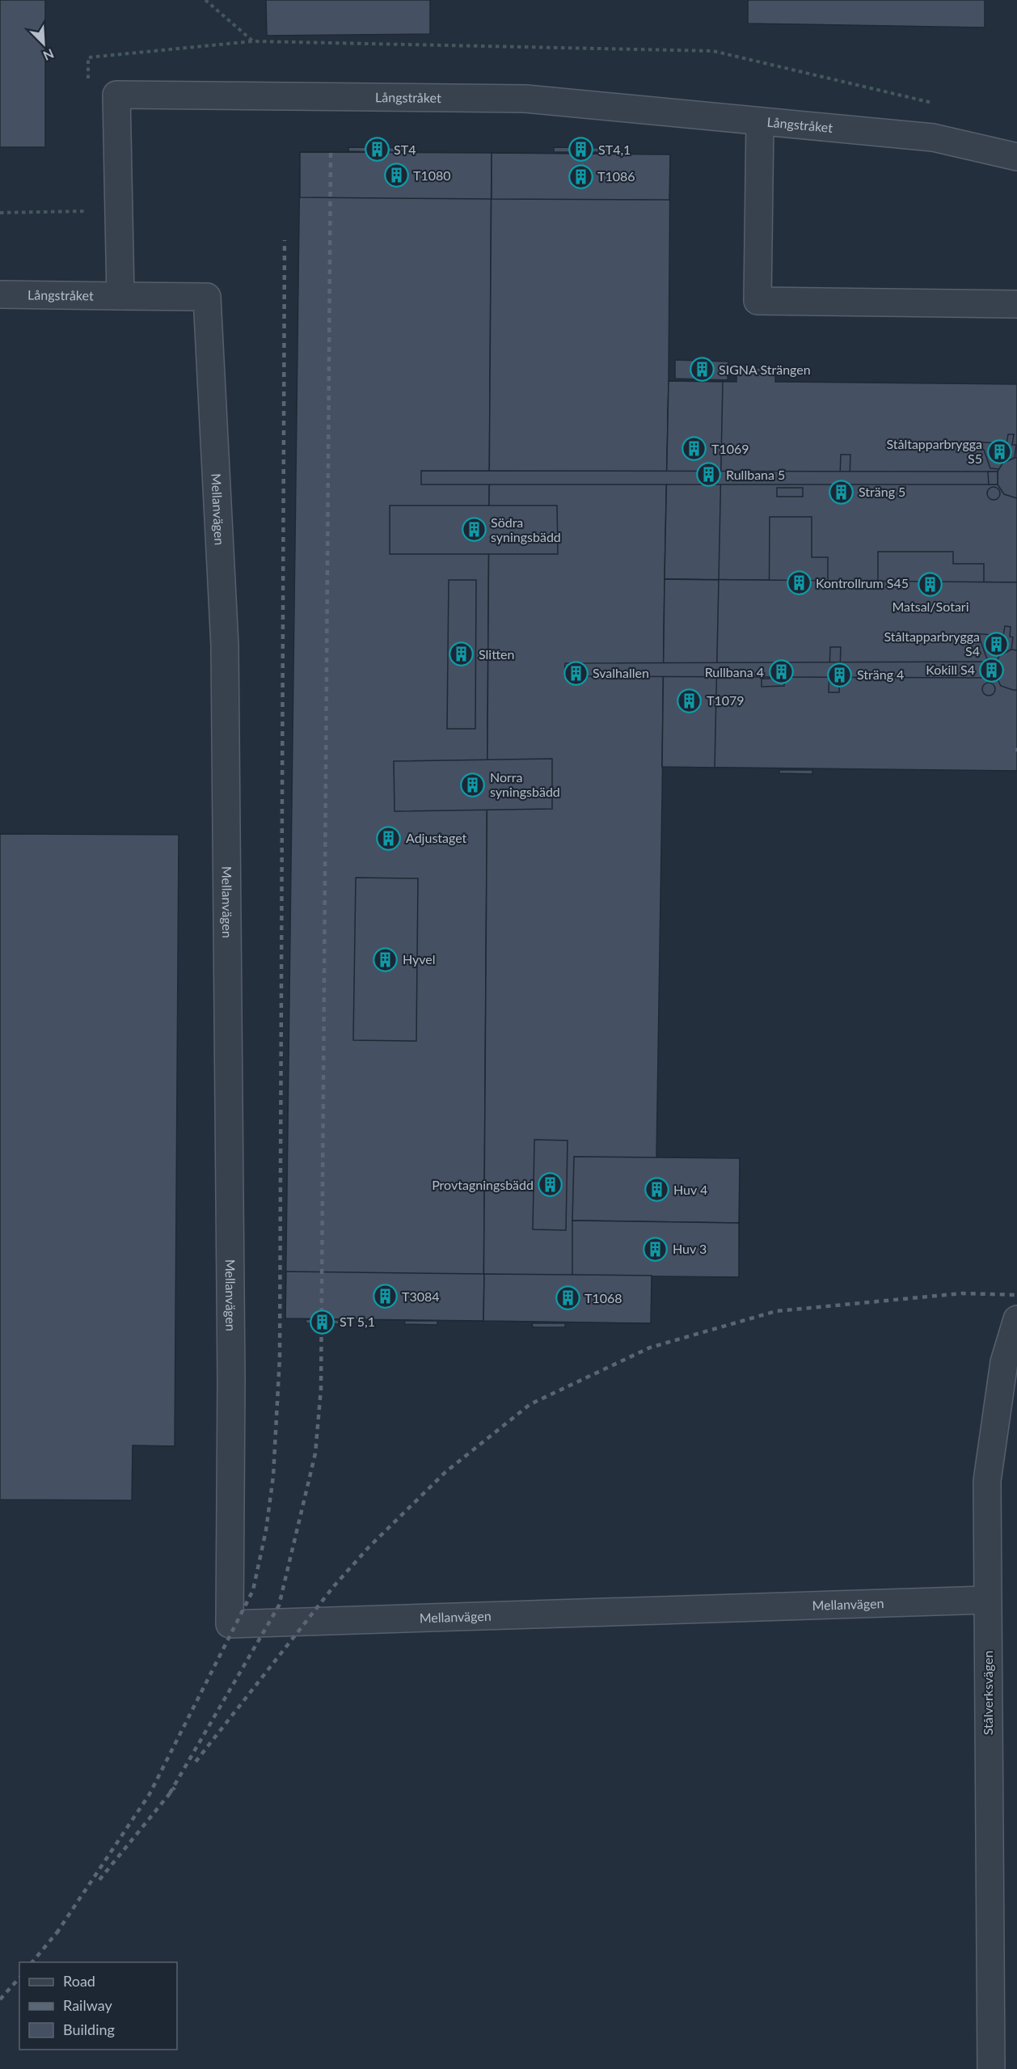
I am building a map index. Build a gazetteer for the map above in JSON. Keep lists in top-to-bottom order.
{
  "streets": {
    "street": ["Långstråket", "Mellanvägen", "Stålverksvägen"]
  },
  "crossings": [
    ["Långstråket", "Mellanvägen"],
    ["Mellanvägen", "Stålverksvägen"]
  ],
  "places": {
    "building": [
      "ST4",
      "ST4,1",
      "T1080",
      "T1086",
      "SIGNA Strängen",
      "T1069",
      "Ståltapparbrygga S5",
      "Rullbana 5",
      "Sträng 5",
      "Södra syningsbädd",
      "Kontrollrum S45",
      "Matsal/Sotari",
      "Ståltapparbrygga S4",
      "Slitten",
      "Kokill S4",
      "Rullbana 4",
      "Svalhallen",
      "Sträng 4",
      "T1079",
      "Norra syningsbädd",
      "Adjustaget",
      "Hyvel",
      "Provtagningsbädd",
      "Huv 4",
      "Huv 3",
      "T3084",
      "T1068",
      "ST 5,1"
    ]
  },
  "legend": ["Road", "Railway", "Building"],
  "north": "bottom right"
}
